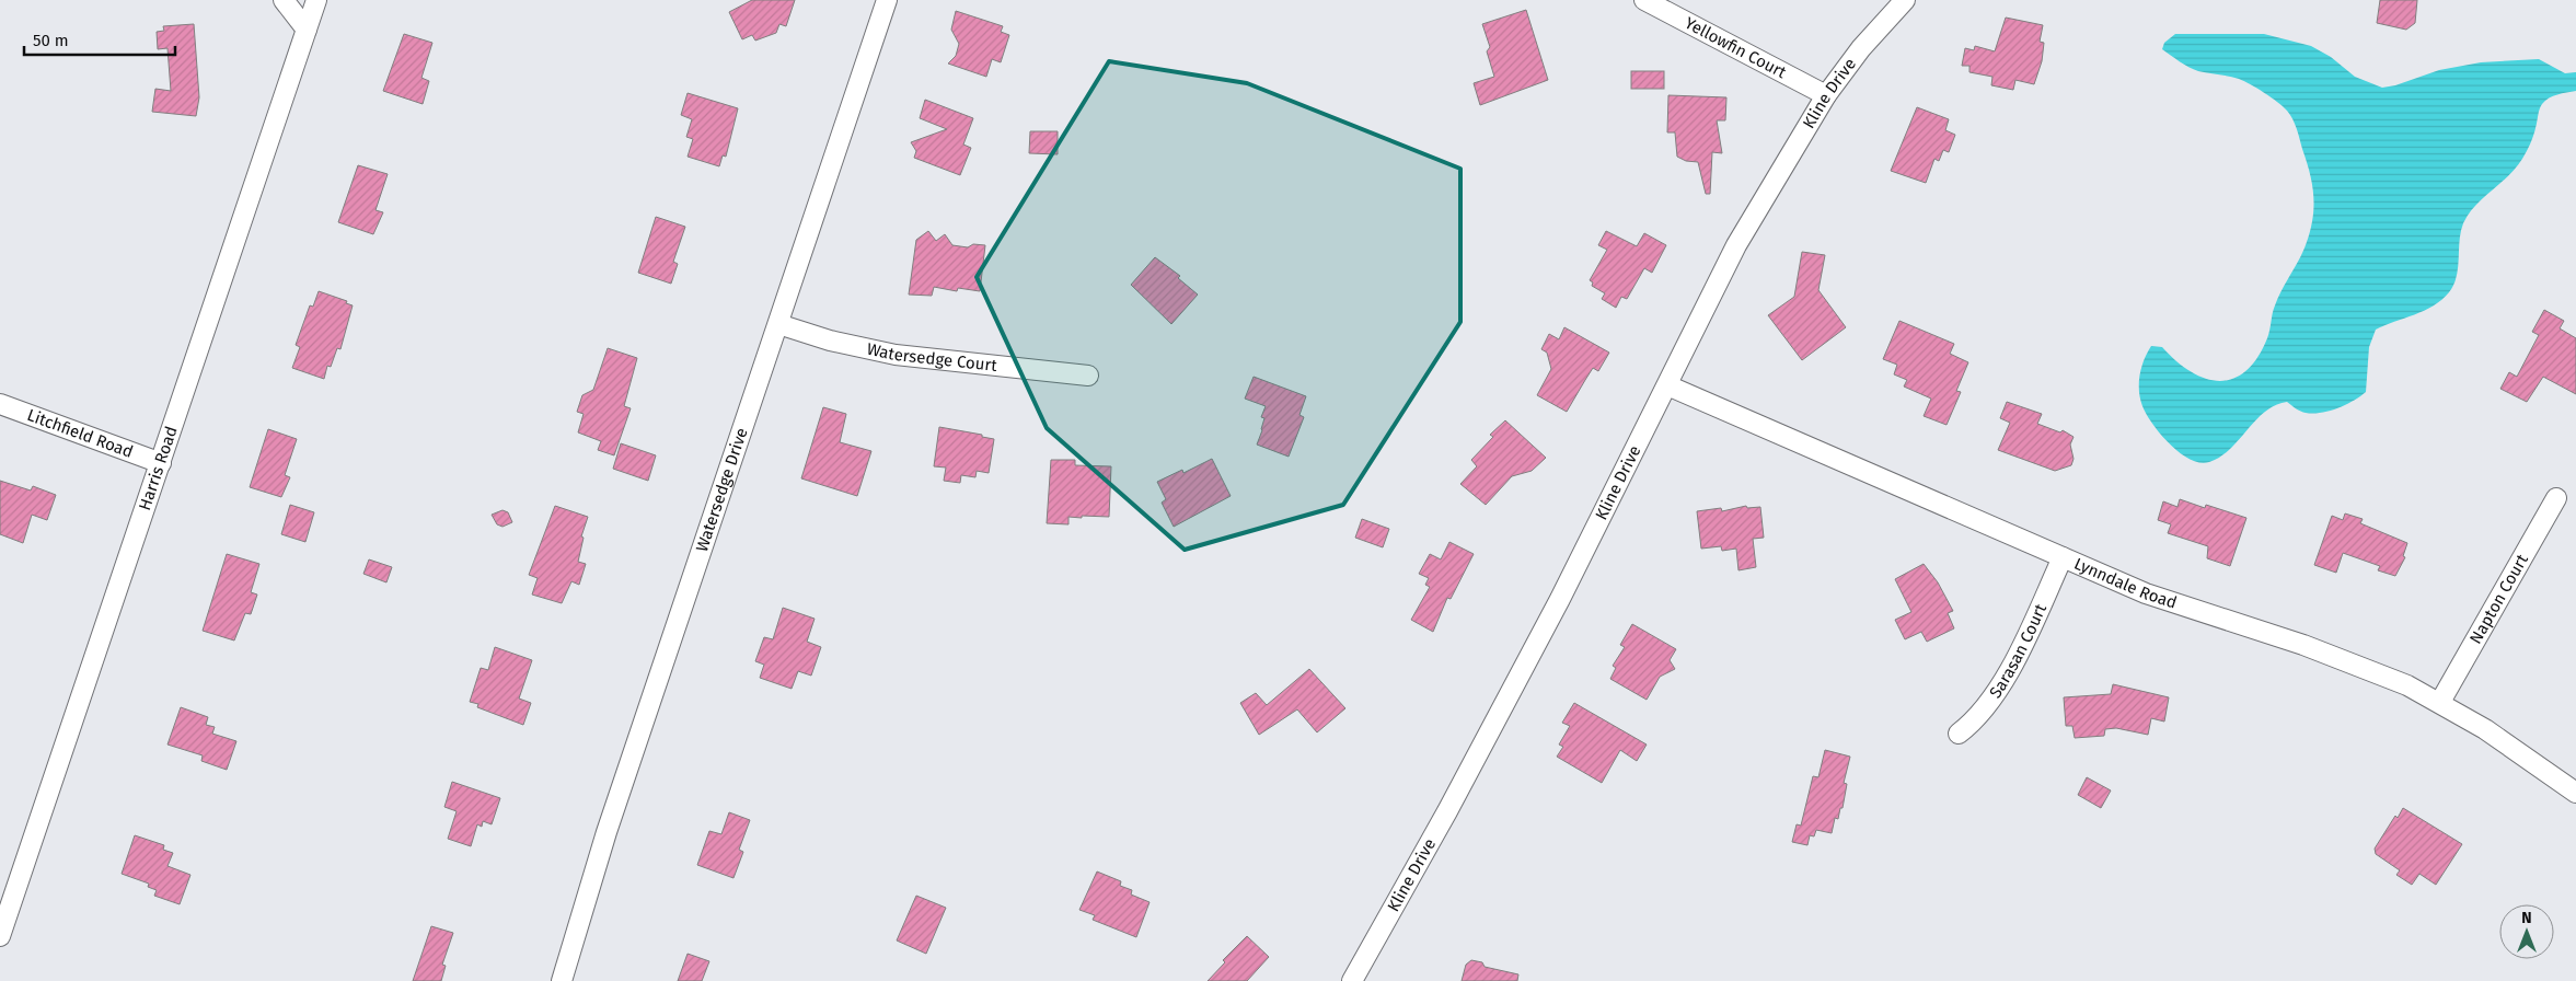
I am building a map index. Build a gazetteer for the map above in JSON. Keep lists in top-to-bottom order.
{
  "streets": {
    "street": [
      "Yellowfin Court",
      "Kline Drive",
      "Watersedge Court",
      "Litchfield Road",
      "Harris Road",
      "Watersedge Drive",
      "Lynndale Road",
      "Napton Court",
      "Sarasan Court"
    ]
  },
  "crossings": [
    ["Yellowfin Court", "Kline Drive"],
    ["Kline Drive", "Lynndale Road"],
    ["Watersedge Court", "Watersedge Drive"],
    ["Litchfield Road", "Harris Road"],
    ["Lynndale Road", "Napton Court"],
    ["Lynndale Road", "Sarasan Court"]
  ],
  "scale_bar": "50 m",
  "north": "top"
}
